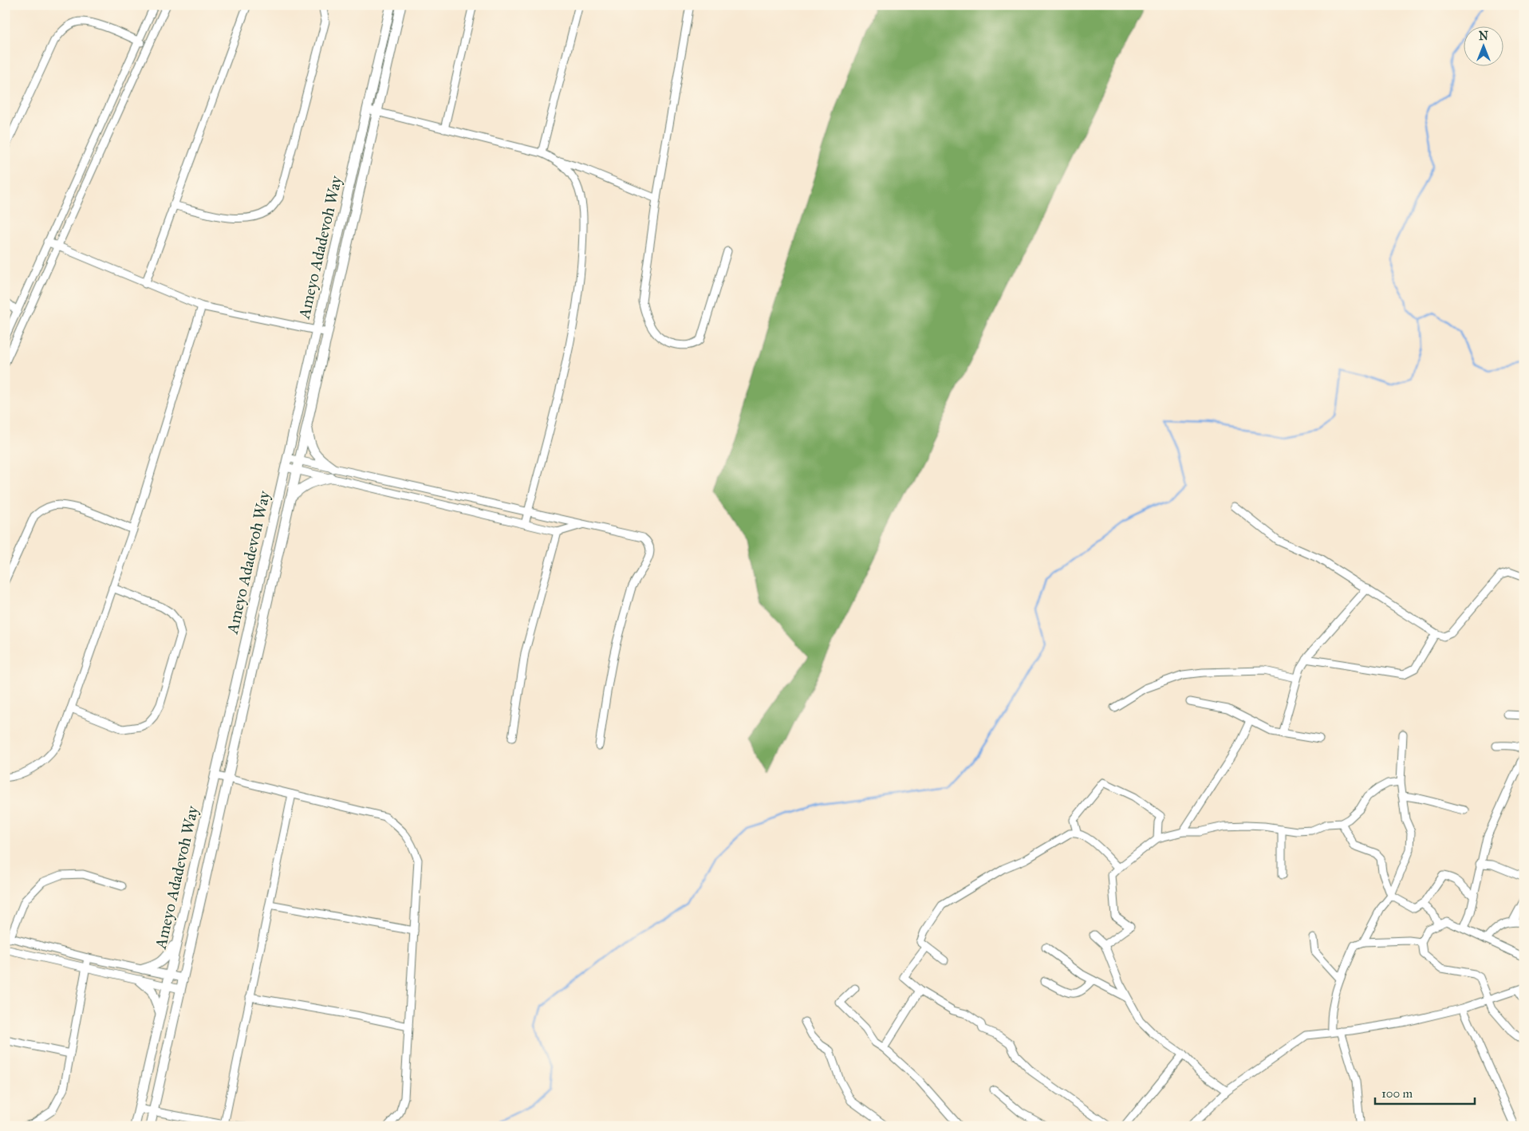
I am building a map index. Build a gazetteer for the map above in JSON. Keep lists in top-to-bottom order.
{
  "streets": {
    "street": ["Ameyo Adadevoh Way"]
  },
  "scale_bar": "100 m",
  "north": "top"
}
